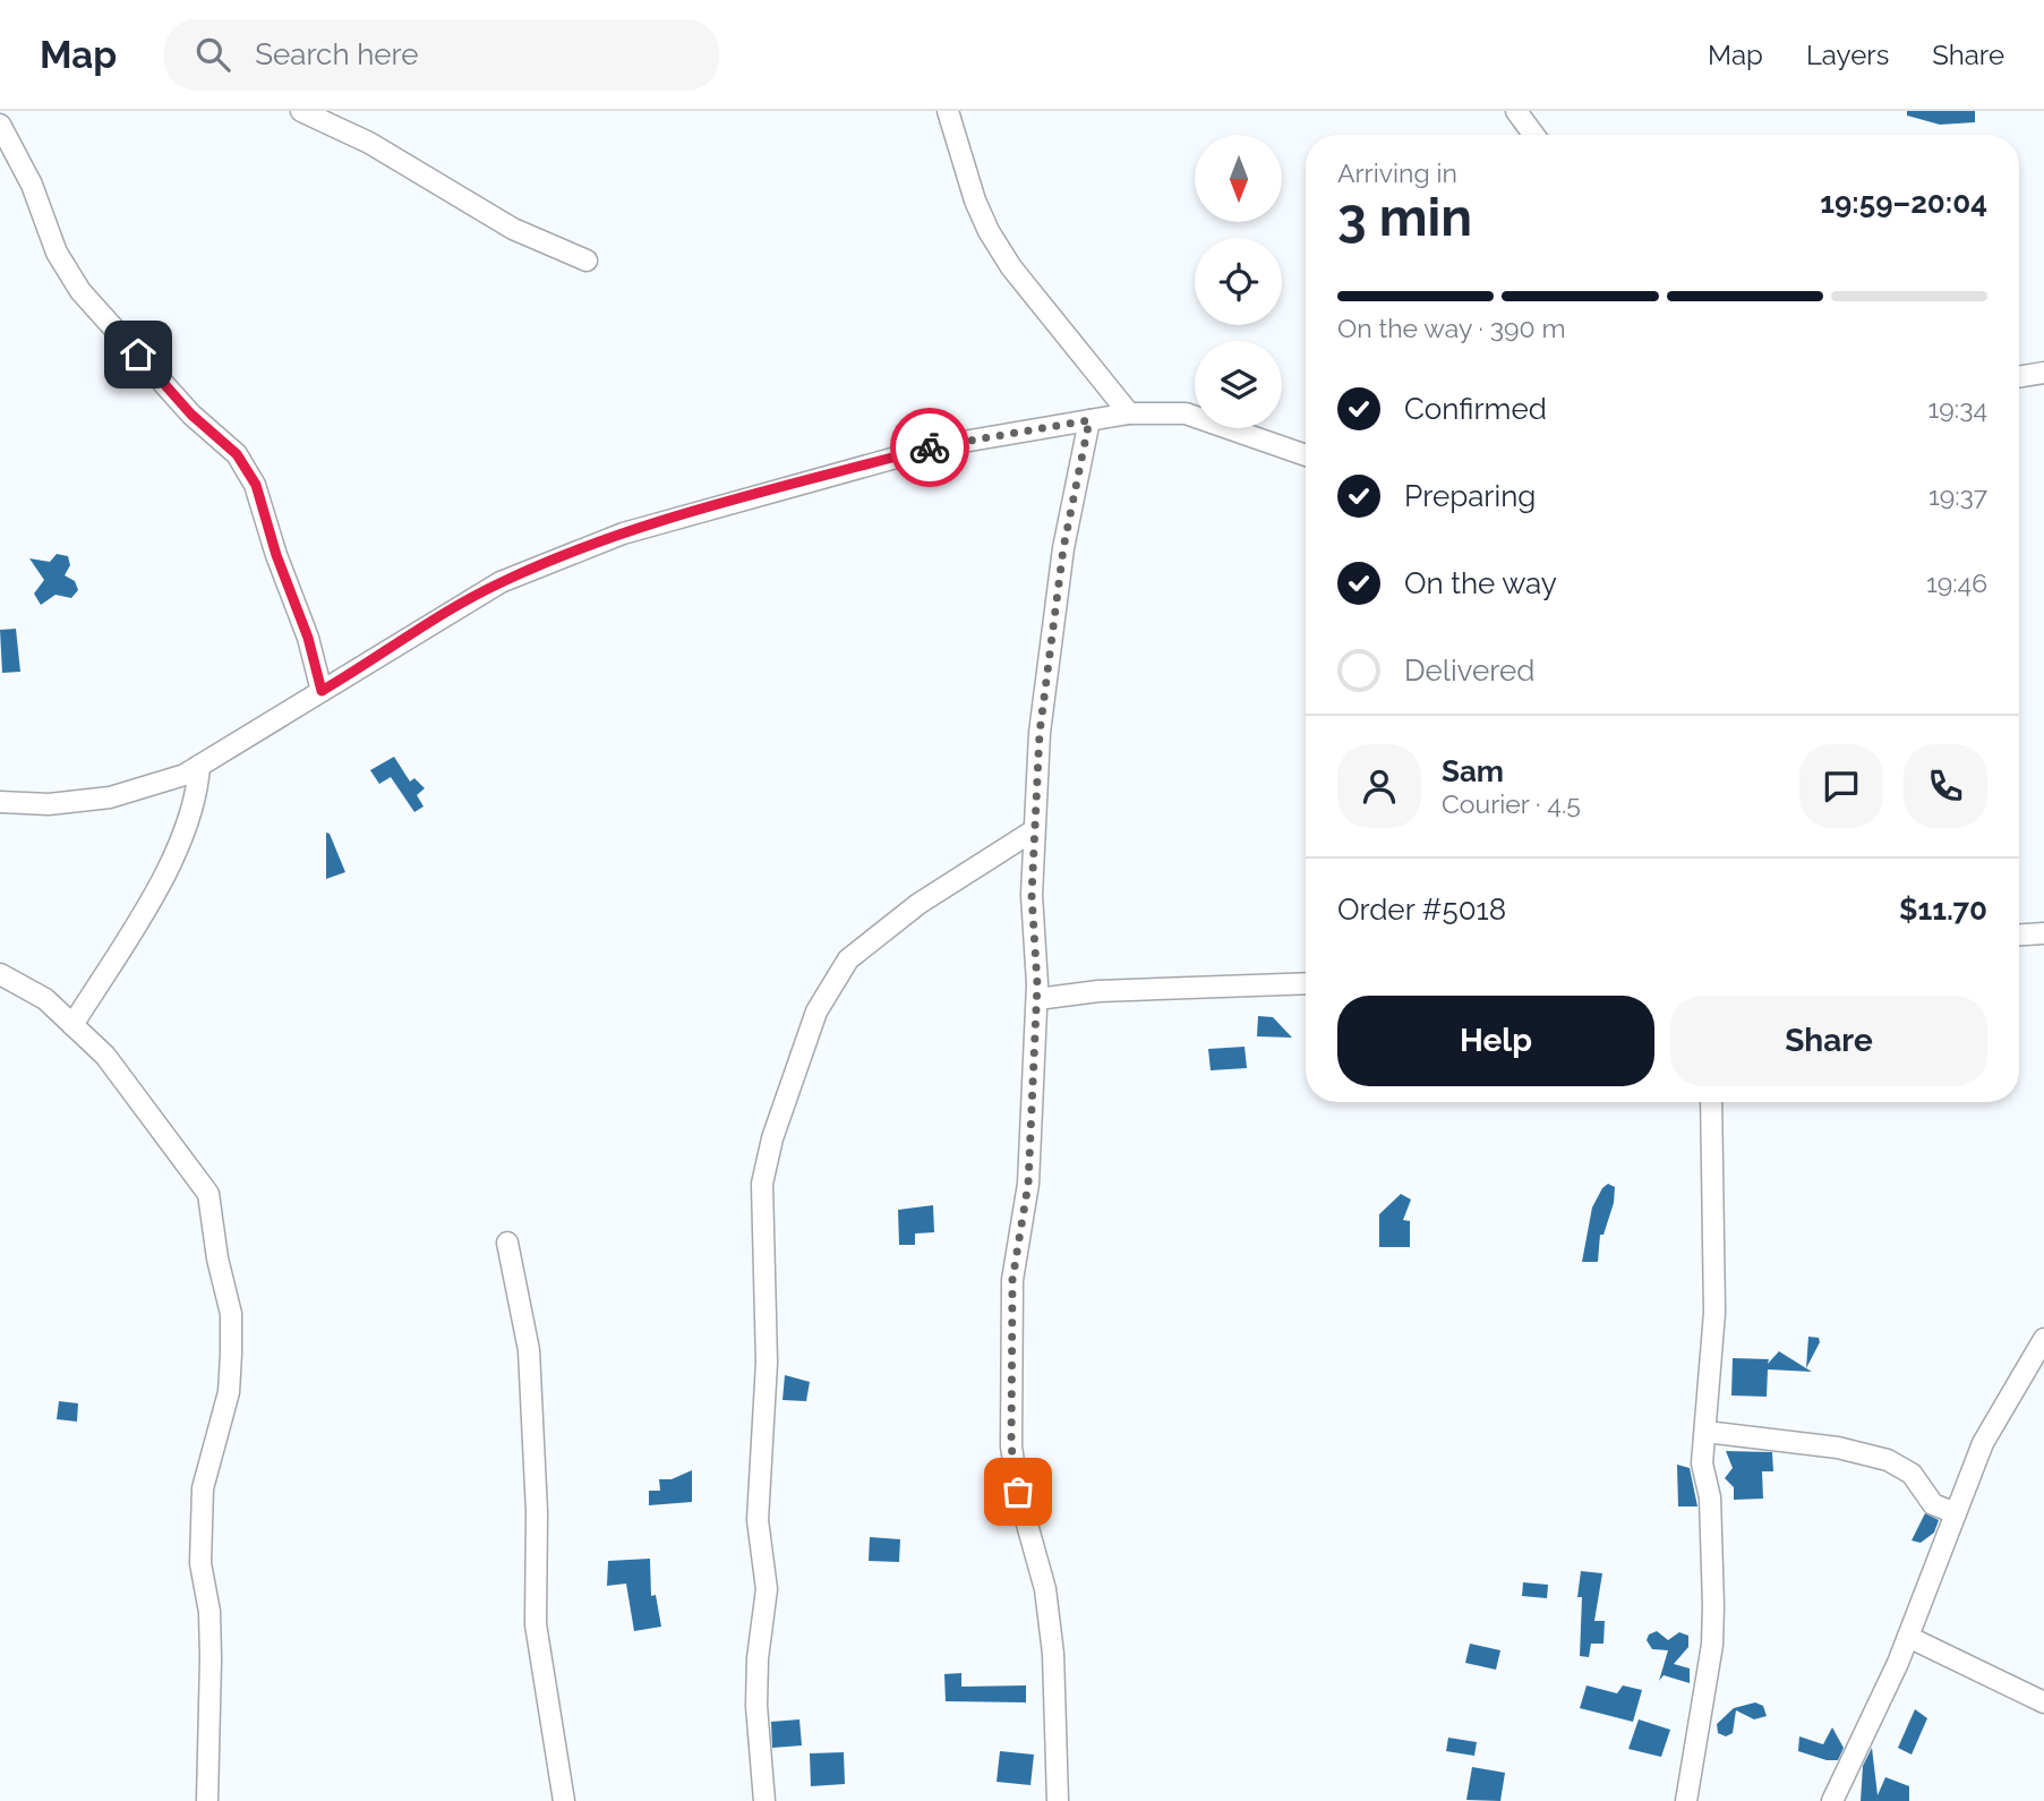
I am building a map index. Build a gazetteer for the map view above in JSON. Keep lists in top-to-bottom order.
{
  "north": "bottom",
  "page": {
    "header": "Map",
    "search": "Search here",
    "nav": ["Map", "Layers", "Share"],
    "heading": ["3 min", "Arriving in", "19:59–20:04"],
    "panel": [
      "Sam",
      "Courier · 4.5",
      "Order #5018",
      "$11.70"
    ],
    "bar": "On the way · 390 m",
    "list": [
      ["Confirmed", "19:34"],
      ["Preparing", "19:37"],
      ["On the way", "19:46"],
      "Delivered"
    ],
    "buttons": ["Help", "Share"]
  }
}
